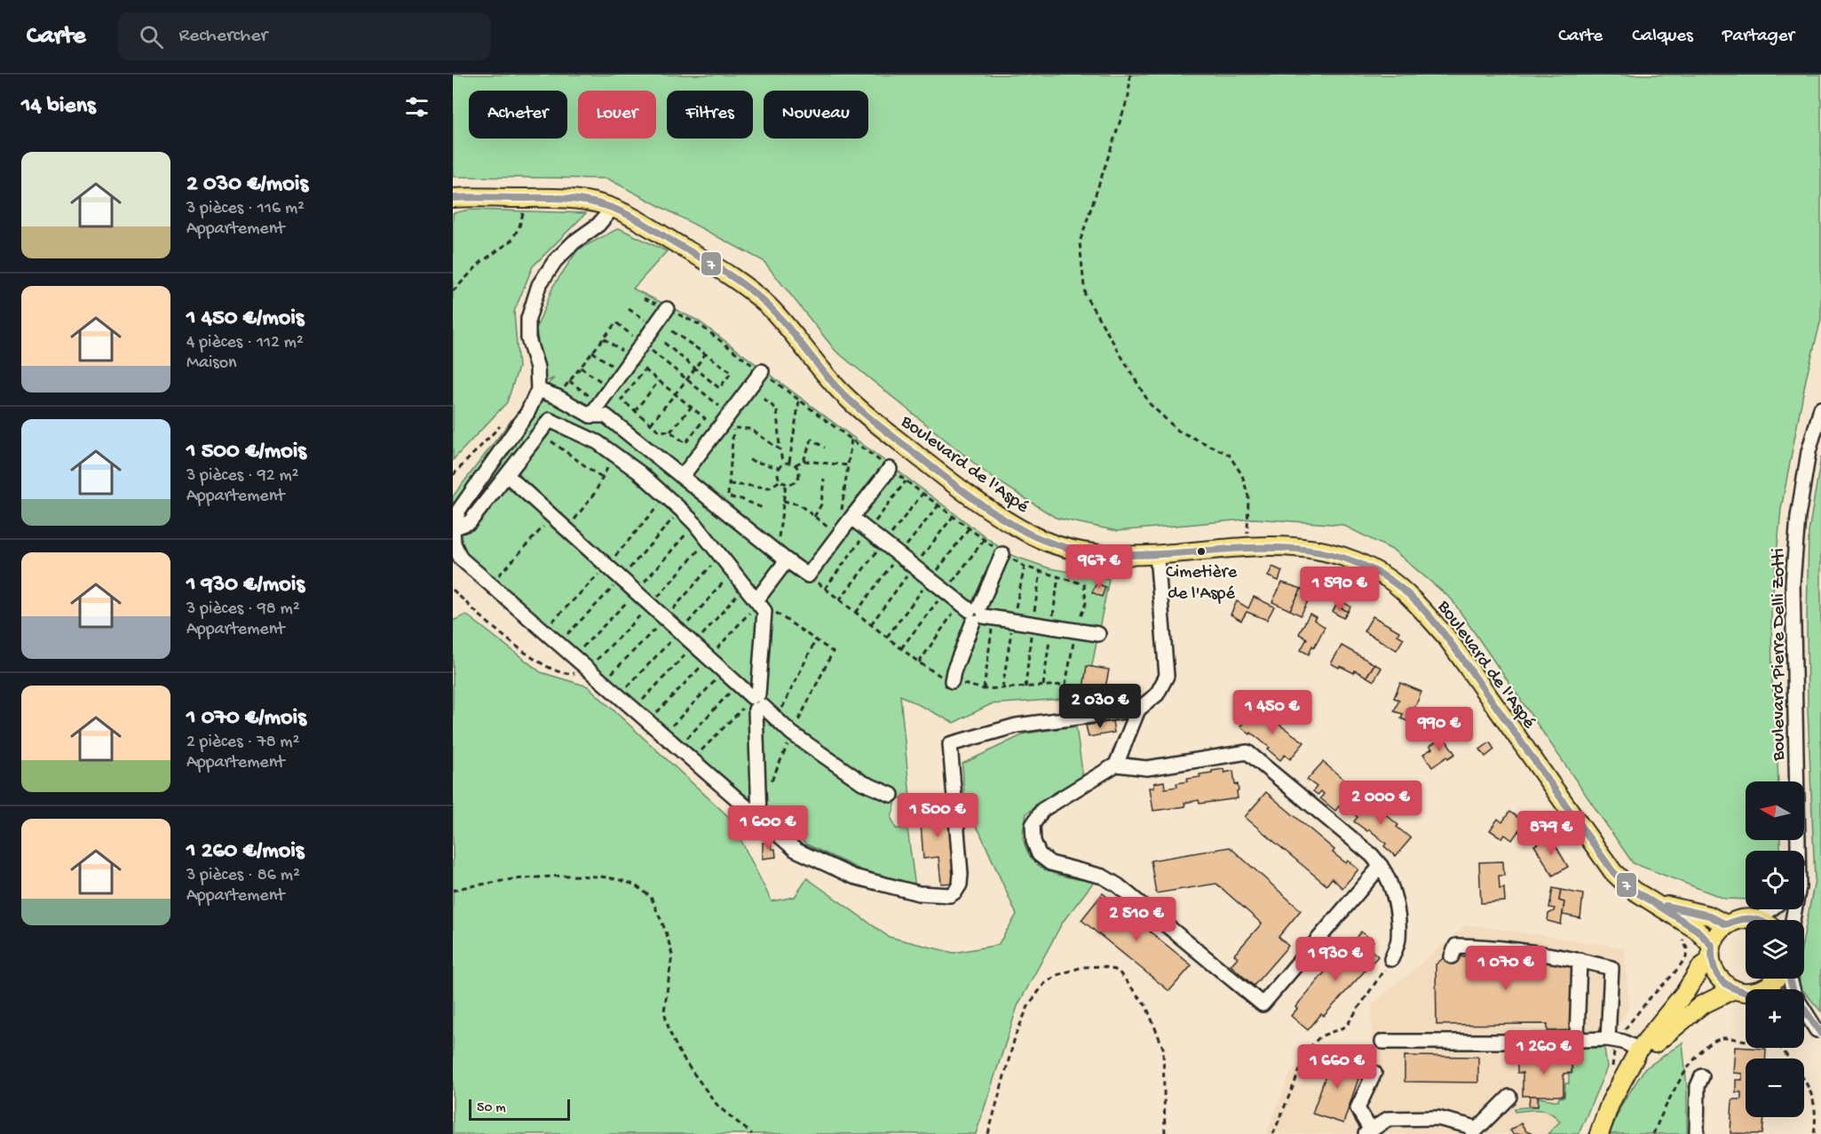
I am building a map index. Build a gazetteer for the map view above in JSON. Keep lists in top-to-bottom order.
{
  "streets": {
    "main road": ["Boulevard de l'Aspé"],
    "street": ["Boulevard Pierre Delli Zotti"]
  },
  "places": ["Cimetière de l'Aspé"],
  "lines": ["transit line 7"],
  "scale_bar": "50 m",
  "north": "left",
  "page": {
    "header": "Carte",
    "search": "Rechercher",
    "nav": ["Carte", "Calques", "Partager"],
    "heading": "14 biens",
    "chip": [
      "Acheter",
      "Louer",
      "Filtres",
      "Nouveau"
    ],
    "list": [
      {
        "name": "2 030 €/mois",
        "note": "3 pièces · 116 m² · Appartement"
      },
      {
        "name": "1 450 €/mois",
        "note": "4 pièces · 112 m² · Maison"
      },
      {
        "name": "1 500 €/mois",
        "note": "3 pièces · 92 m² · Appartement"
      },
      {
        "name": "1 930 €/mois",
        "note": "3 pièces · 98 m² · Appartement"
      },
      {
        "name": "1 070 €/mois",
        "note": "2 pièces · 78 m² · Appartement"
      },
      {
        "name": "1 260 €/mois",
        "note": "3 pièces · 86 m² · Appartement"
      }
    ],
    "price": [
      "967 €",
      "1 590 €",
      "2 030 €",
      "1 450 €",
      "990 €",
      "2 000 €",
      "1 500 €",
      "1 600 €",
      "879 €",
      "2 510 €",
      "1 930 €",
      "1 070 €",
      "1 260 €",
      "1 660 €"
    ],
    "map_buttons": ["+", "−"],
    "scale": "50 m"
  }
}
